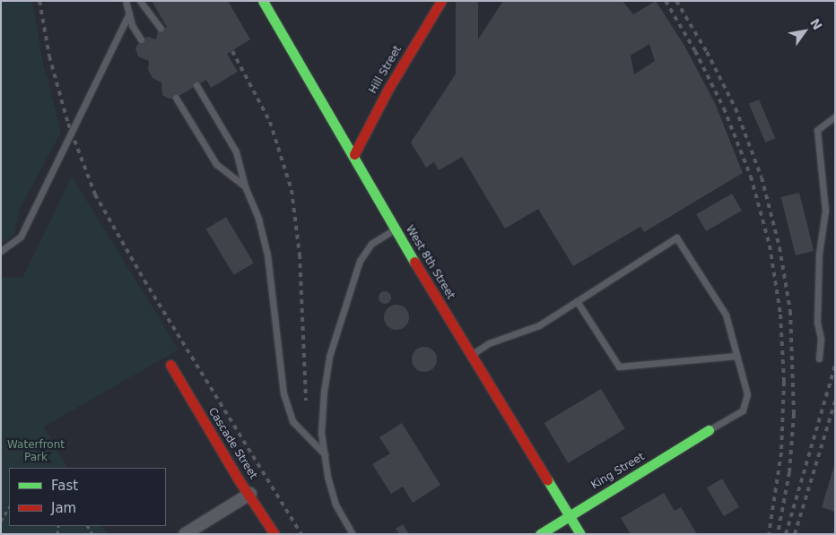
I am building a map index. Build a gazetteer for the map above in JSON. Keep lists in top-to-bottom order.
{
  "streets": {
    "street": [
      "Hill Street",
      "West 8th Street",
      "Cascade Street",
      "King Street"
    ]
  },
  "crossings": [
    ["Hill Street", "West 8th Street"],
    ["West 8th Street", "King Street"]
  ],
  "parks": ["Waterfront Park"],
  "legend": ["Fast", "Jam"],
  "north": "top right"
}
